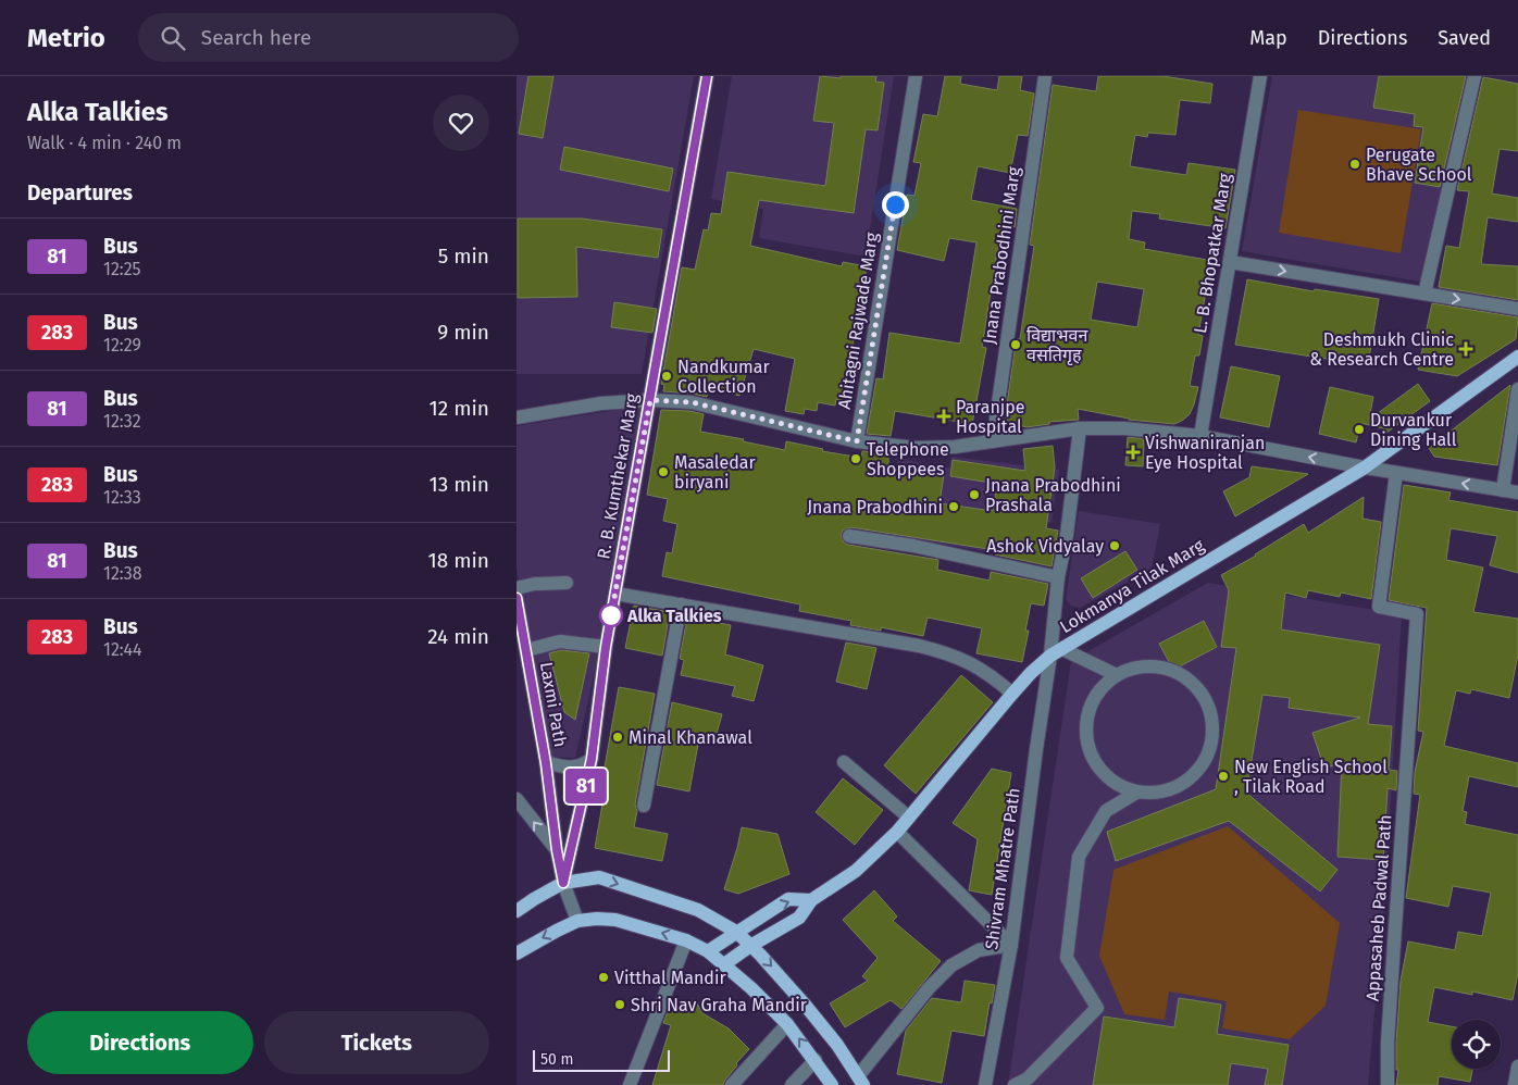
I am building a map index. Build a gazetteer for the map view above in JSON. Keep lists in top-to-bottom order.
{
  "streets": {
    "main road": ["Lokmanya Tilak Marg"],
    "street": [
      "L. B. Bhopatkar Marg",
      "Jnana Prabodhini Marg",
      "Ahitagni Rajwade Marg",
      "R. B. Kumthekar Marg",
      "Laxmi Path",
      "Shivram Mhatre Path",
      "Appasaheb Padwal Path"
    ]
  },
  "crossings": [
    ["R. B. Kumthekar Marg", "Laxmi Path"],
    ["Lokmanya Tilak Marg", "Shivram Mhatre Path"]
  ],
  "places": {
    "other": [
      "Perugate Bhave School",
      "विद्याभवन वसतिगृह",
      "Nandkumar Collection",
      "Durvankur Dining Hall",
      "Telephone Shoppees",
      "Masaledar biryani",
      "Jnana Prabodhini Prashala",
      "Jnana Prabodhini",
      "Ashok Vidyalay",
      "Alka Talkies",
      "Minal Khanawal",
      "New English School , Tilak Road",
      "Vitthal Mandir",
      "Shri Nav Graha Mandir"
    ],
    "health": ["Deshmukh Clinic & Research Centre", "Paranjpe Hospital", "Vishwaniranjan Eye Hospital"]
  },
  "lines": ["bus line 81"],
  "scale_bar": "50 m",
  "page": {
    "header": "Metrio",
    "search": "Search here",
    "nav": ["Map", "Directions", "Saved"],
    "heading": [
      ["Alka Talkies", "Walk · 4 min · 240 m"],
      "Departures"
    ],
    "on_map": "81",
    "list": [
      {
        "mark": "81",
        "name": "Bus",
        "note": "12:25",
        "value": "5 min"
      },
      {
        "mark": "283",
        "name": "Bus",
        "note": "12:29",
        "value": "9 min"
      },
      {
        "mark": "81",
        "name": "Bus",
        "note": "12:32",
        "value": "12 min"
      },
      {
        "mark": "283",
        "name": "Bus",
        "note": "12:33",
        "value": "13 min"
      },
      {
        "mark": "81",
        "name": "Bus",
        "note": "12:38",
        "value": "18 min"
      },
      {
        "mark": "283",
        "name": "Bus",
        "note": "12:44",
        "value": "24 min"
      }
    ],
    "buttons": ["Directions", "Tickets"],
    "scale": "50 m"
  }
}
